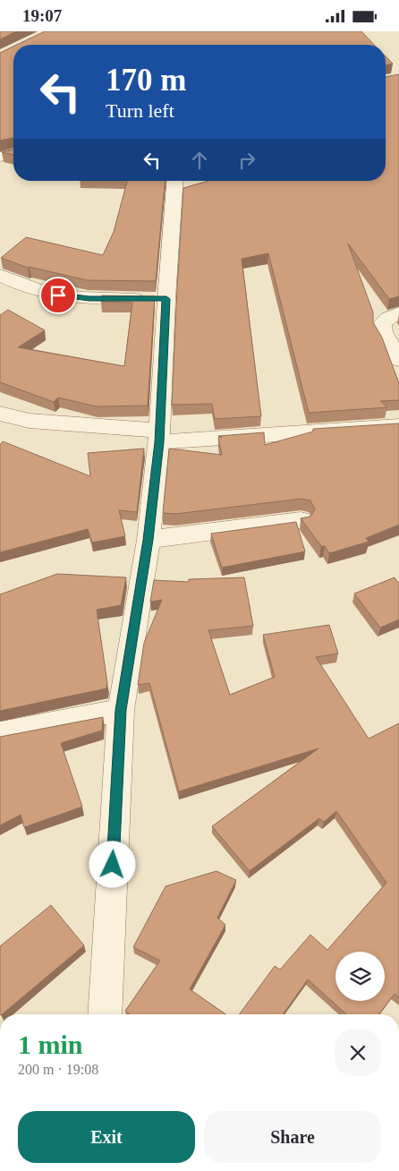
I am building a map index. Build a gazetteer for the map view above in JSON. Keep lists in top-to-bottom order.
{
  "page": {
    "status": "19:07",
    "turn": ["170 m", "Turn left"],
    "heading": ["1 min", "200 m · 19:08"],
    "buttons": ["Exit", "Share"]
  }
}
